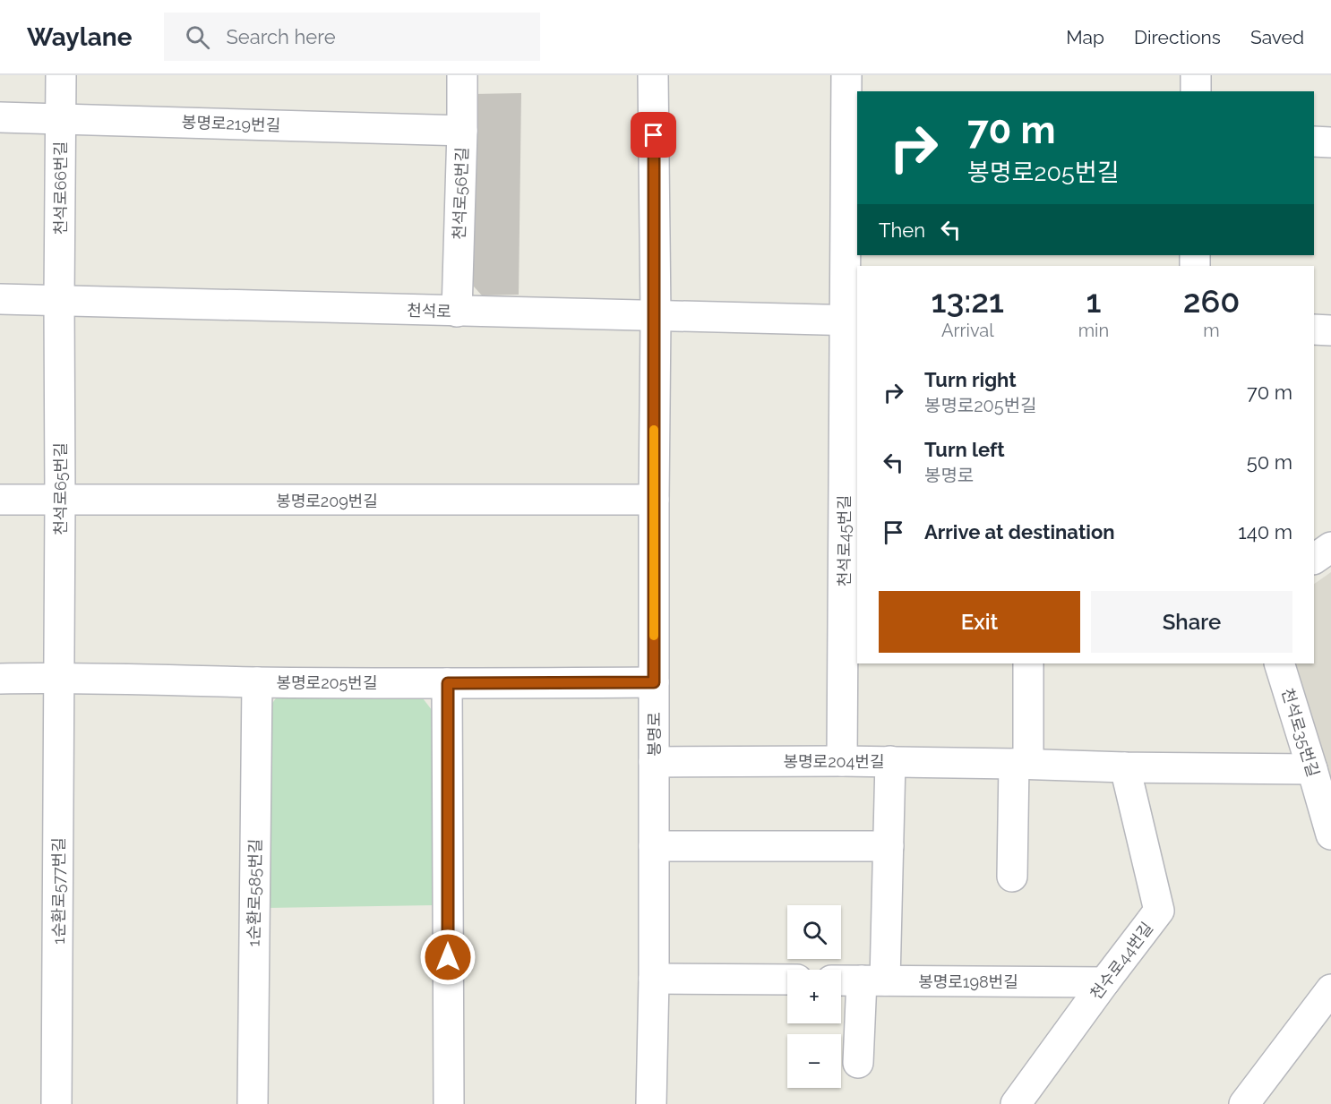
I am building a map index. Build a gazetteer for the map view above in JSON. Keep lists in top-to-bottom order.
{
  "streets": {
    "street": [
      "봉명로219번길",
      "천석로66번길",
      "천석로56번길",
      "천석로",
      "천석로65번길",
      "봉명로209번길",
      "천석로45번길",
      "봉명로205번길",
      "천석로35번길",
      "봉명로",
      "봉명로204번길",
      "1순환로577번길",
      "1순환로585번길",
      "천수로44번길",
      "봉명로198번길"
    ]
  },
  "crossings": [
    ["봉명로219번길", "천석로66번길"],
    ["봉명로219번길", "천석로56번길"],
    ["천석로66번길", "천석로"],
    ["천석로66번길", "천석로65번길"],
    ["천석로56번길", "천석로"],
    ["천석로", "천석로65번길"],
    ["천석로", "천석로45번길"],
    ["천석로", "봉명로"],
    ["천석로65번길", "봉명로209번길"],
    ["천석로65번길", "봉명로205번길"],
    ["천석로65번길", "1순환로577번길"],
    ["봉명로209번길", "봉명로"],
    ["천석로45번길", "봉명로204번길"],
    ["봉명로205번길", "봉명로"],
    ["봉명로205번길", "1순환로577번길"],
    ["봉명로205번길", "1순환로585번길"],
    ["천석로35번길", "봉명로204번길"],
    ["봉명로", "봉명로204번길"],
    ["봉명로204번길", "천수로44번길"],
    ["천수로44번길", "봉명로198번길"]
  ],
  "page": {
    "header": "Waylane",
    "search": "Search here",
    "nav": ["Map", "Directions", "Saved"],
    "turn": ["70 m", "봉명로205번길"],
    "then": "Then",
    "eta": [
      "13:21",
      "Arrival",
      "1",
      "min",
      "260",
      "m"
    ],
    "list": [
      {
        "name": "Turn right",
        "note": "봉명로205번길",
        "value": "70 m"
      },
      {
        "name": "Turn left",
        "note": "봉명로",
        "value": "50 m"
      },
      {
        "name": "Arrive at destination",
        "value": "140 m"
      }
    ],
    "buttons": ["Exit", "Share"],
    "map_buttons": ["+", "−"]
  }
}
